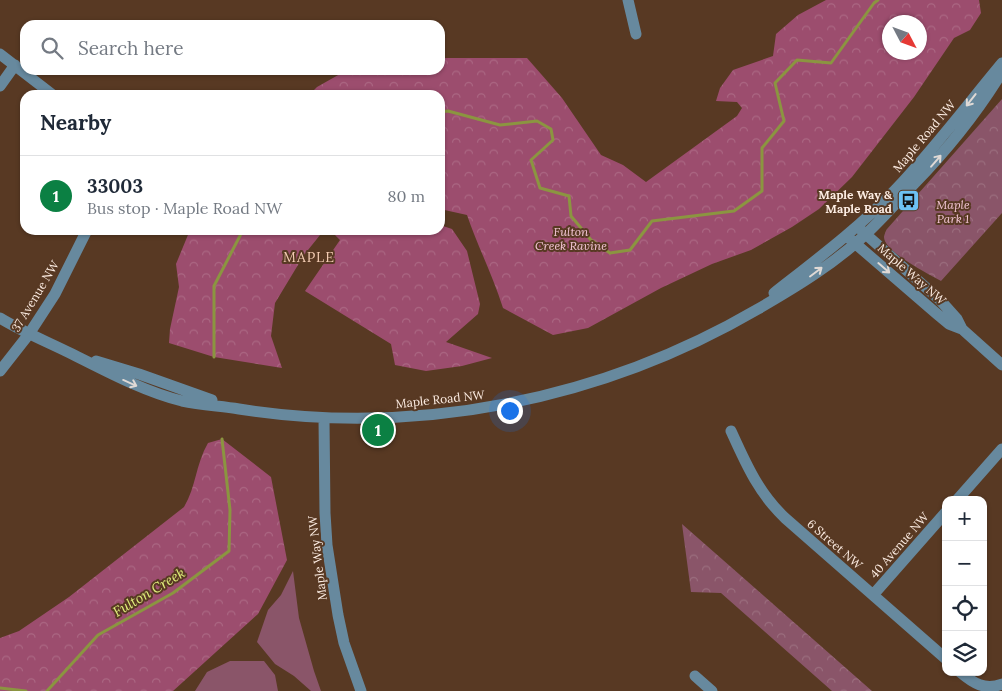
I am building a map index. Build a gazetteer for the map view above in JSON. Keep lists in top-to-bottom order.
{
  "streets": {
    "street": [
      "Maple Road NW",
      "Maple Way NW",
      "37 Avenue NW",
      "6 Street NW",
      "40 Avenue NW"
    ]
  },
  "crossings": [
    ["Maple Road NW", "Maple Way NW"],
    ["Maple Road NW", "37 Avenue NW"],
    ["6 Street NW", "40 Avenue NW"]
  ],
  "districts": ["MAPLE"],
  "water": ["Fulton Creek"],
  "parks": ["Maple Park 1", "Fulton Creek Ravine"],
  "places": {
    "bus stop": ["Maple Way & Maple Road"]
  },
  "north": "bottom right",
  "page": {
    "search": "Search here",
    "heading": "Nearby",
    "list": [
      {
        "mark": "1",
        "name": "33003",
        "note": "Bus stop · Maple Road NW",
        "value": "80 m"
      }
    ],
    "pins": "1",
    "map_buttons": ["+", "−"]
  }
}
